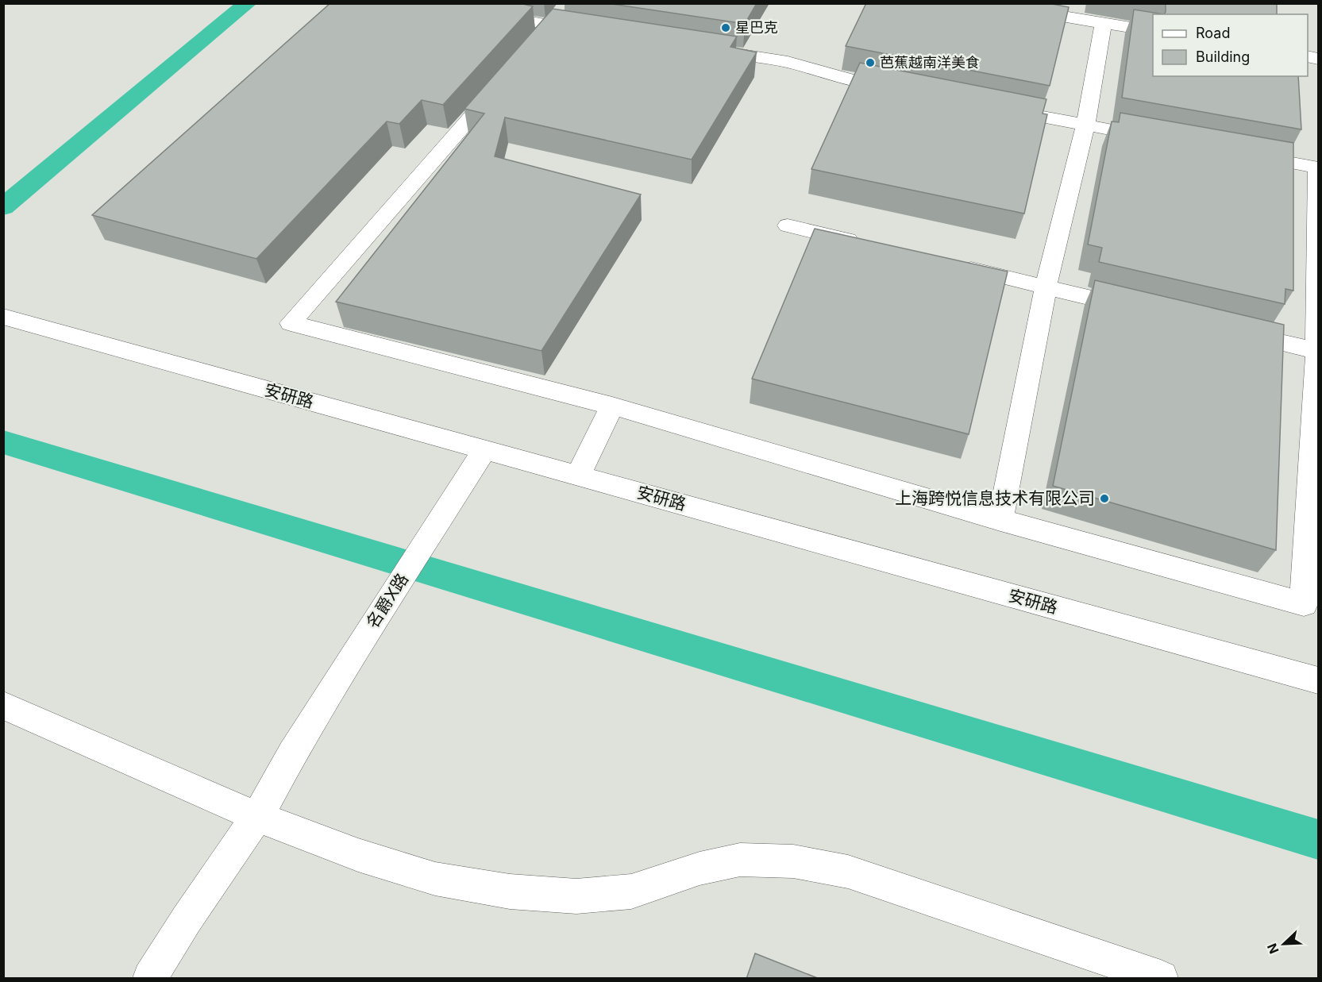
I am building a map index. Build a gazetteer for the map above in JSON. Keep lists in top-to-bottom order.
{
  "streets": {
    "street": ["安研路", "名爵X路"]
  },
  "crossings": [
    ["安研路", "名爵X路"]
  ],
  "places": ["星巴克", "芭蕉越南洋美食", "上海跨悦信息技术有限公司"],
  "legend": ["Road", "Building"],
  "north": "bottom left"
}
